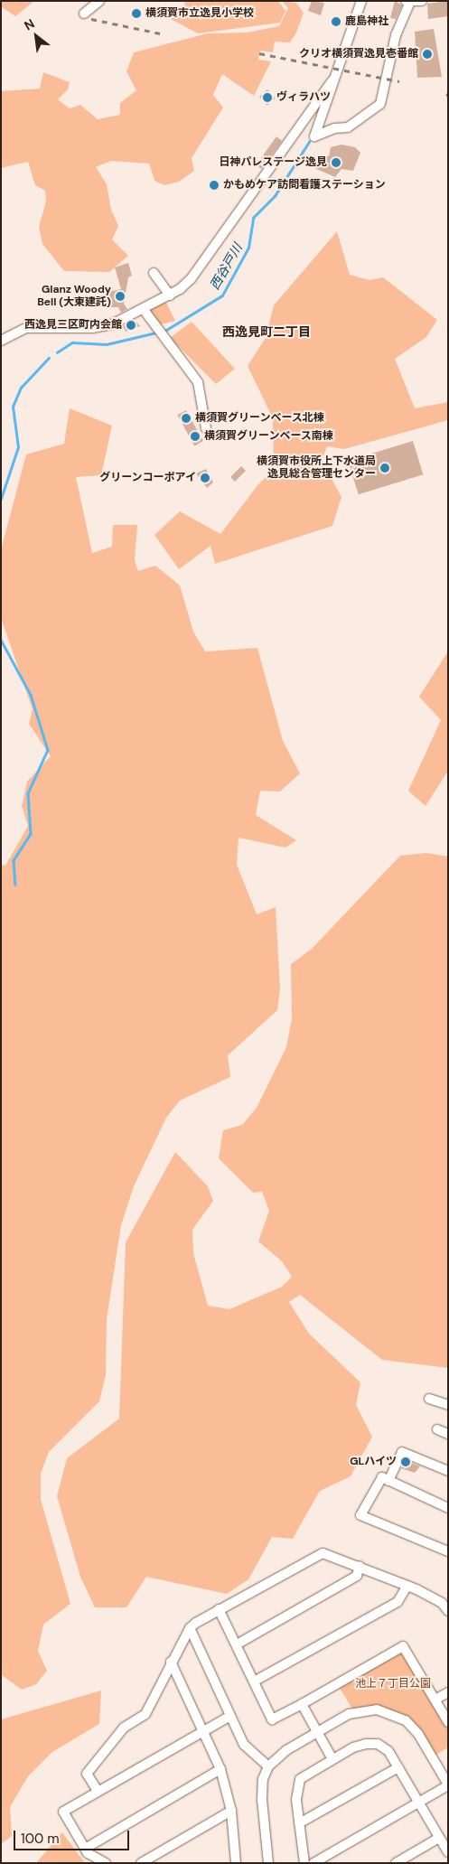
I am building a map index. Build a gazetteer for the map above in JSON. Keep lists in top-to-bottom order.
{
  "districts": ["西逸見町二丁目"],
  "water": ["西谷戸川"],
  "parks": ["池上７丁目公園"],
  "places": [
    "横須賀市立逸見小学校",
    "鹿島神社",
    "クリオ横須賀逸見壱番館",
    "ヴィラハツ",
    "日神パレステージ逸見",
    "かもめケア訪問看護ステーション",
    "Glanz Woody Bell (大東建託)",
    "西逸見三区町内会館",
    "横須賀グリーンベース北棟",
    "横須賀グリーンベース南棟",
    "横須賀市役所上下水道局 逸見総合管理センター",
    "グリーンコーポアイ",
    "GLハイツ"
  ],
  "scale_bar": "100 m",
  "north": "top left"
}
